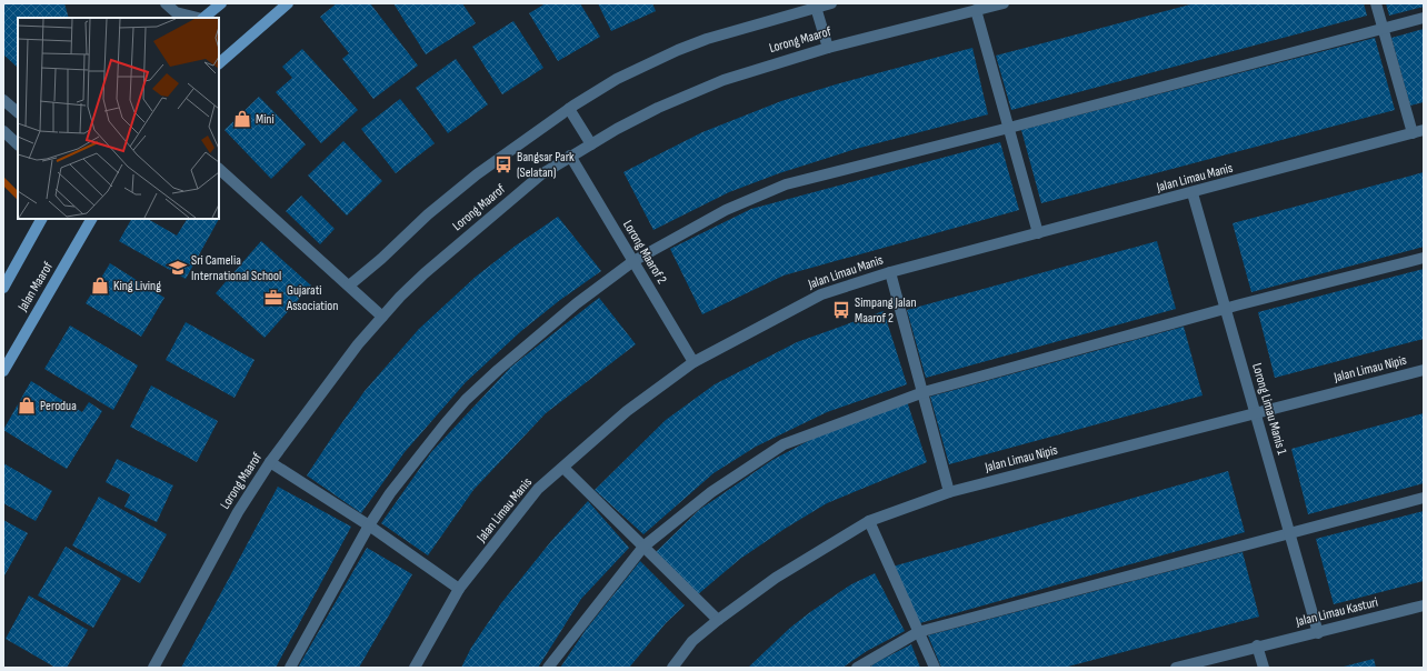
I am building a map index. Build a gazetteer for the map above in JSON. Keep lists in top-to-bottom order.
{
  "streets": {
    "main road": ["Jalan Maarof"],
    "street": [
      "Lorong Maarof",
      "Jalan Limau Manis",
      "Lorong Maarof 2",
      "Jalan Limau Nipis",
      "Lorong Limau Manis 1",
      "Jalan Limau Kasturi"
    ]
  },
  "crossings": [
    ["Lorong Maarof", "Lorong Maarof 2"],
    ["Jalan Limau Manis", "Lorong Maarof 2"],
    ["Jalan Limau Manis", "Lorong Limau Manis 1"],
    ["Jalan Limau Nipis", "Lorong Limau Manis 1"],
    ["Lorong Limau Manis 1", "Jalan Limau Kasturi"]
  ],
  "places": {
    "shop": ["Mini", "King Living", "Perodua"],
    "bus stop": ["Bangsar Park (Selatan)", "Simpang Jalan Maarof 2"],
    "school or university": ["Sri Camelia International School"],
    "office": ["Gujarati Association"]
  }
}
